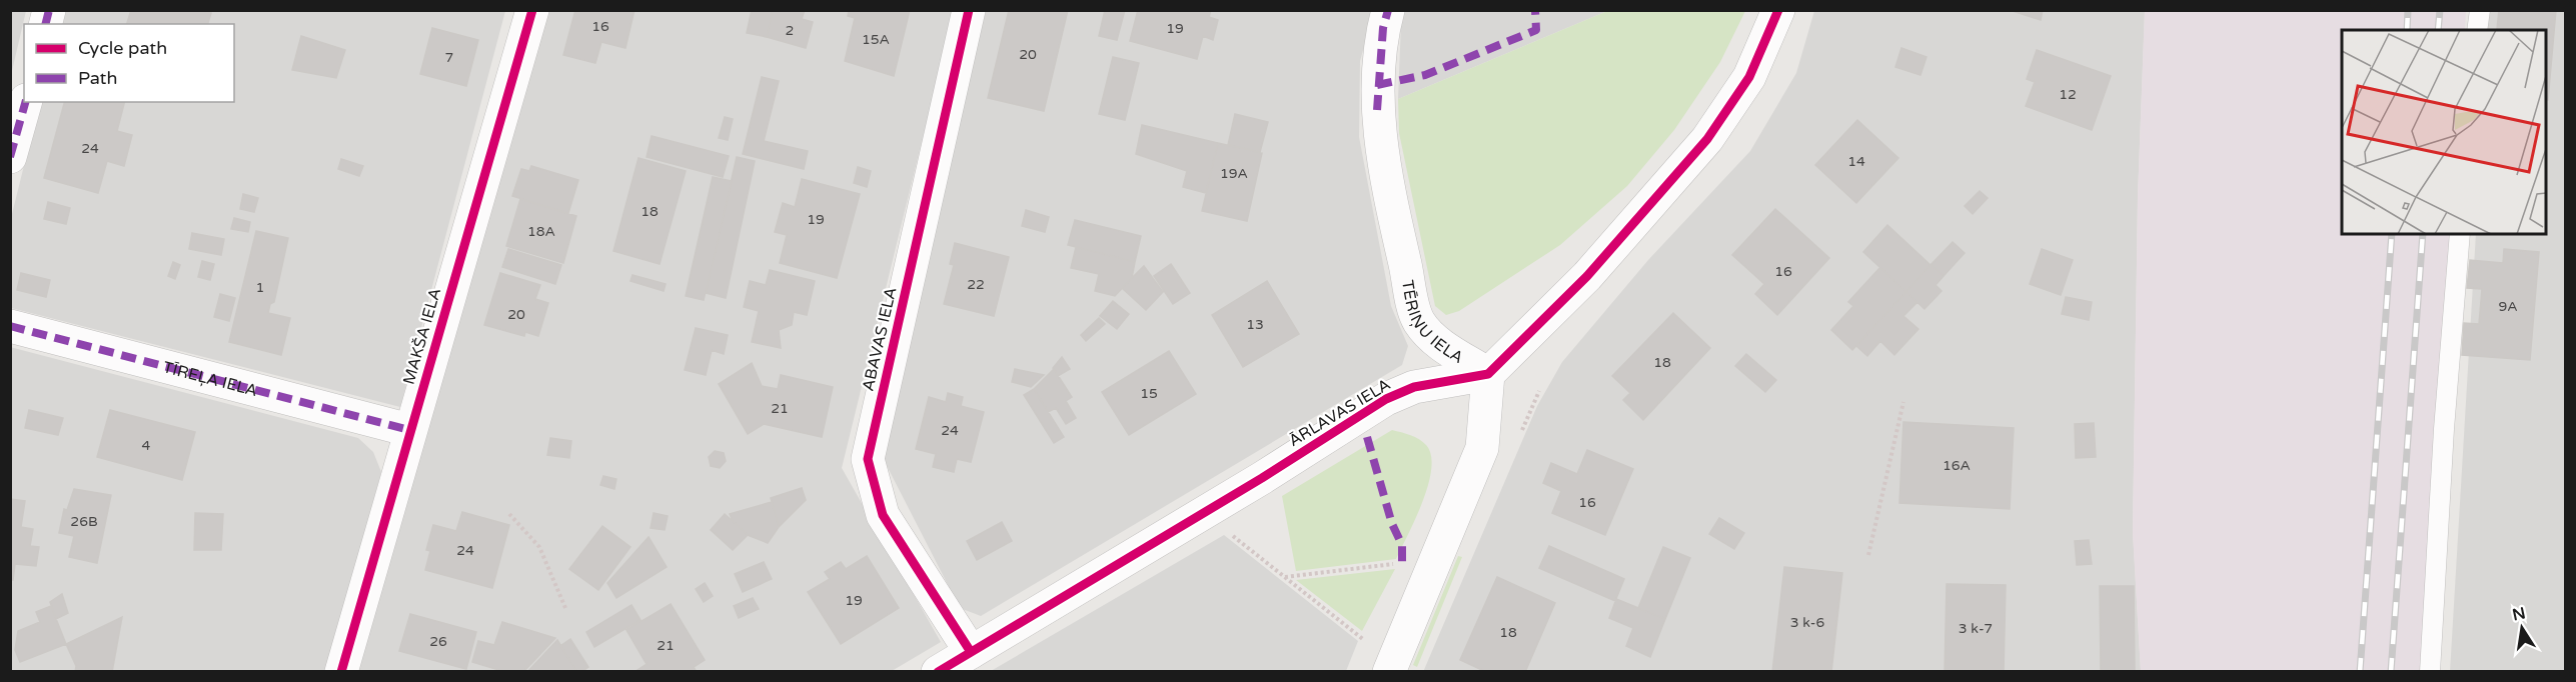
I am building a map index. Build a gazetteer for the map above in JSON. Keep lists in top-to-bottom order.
{
  "streets": {
    "street": [
      "TĒRIŅU IELA",
      "MAKŠA IELA",
      "ABAVAS IELA",
      "TĪREĻA IELA",
      "ĀRLAVAS IELA"
    ]
  },
  "crossings": [
    ["TĒRIŅU IELA", "ĀRLAVAS IELA"],
    ["MAKŠA IELA", "TĪREĻA IELA"],
    ["ABAVAS IELA", "ĀRLAVAS IELA"]
  ],
  "house_numbers": [
    "16",
    "19",
    "2",
    "15A",
    "20",
    "7",
    "12",
    "24",
    "14",
    "19A",
    "18",
    "19",
    "18A",
    "16",
    "22",
    "1",
    "9A",
    "20",
    "13",
    "18",
    "15",
    "21",
    "24",
    "4",
    "16A",
    "16",
    "26B",
    "24",
    "19",
    "3 k-6",
    "3 k-7",
    "18",
    "26",
    "21"
  ],
  "legend": ["Cycle path", "Path"],
  "north": "top"
}
